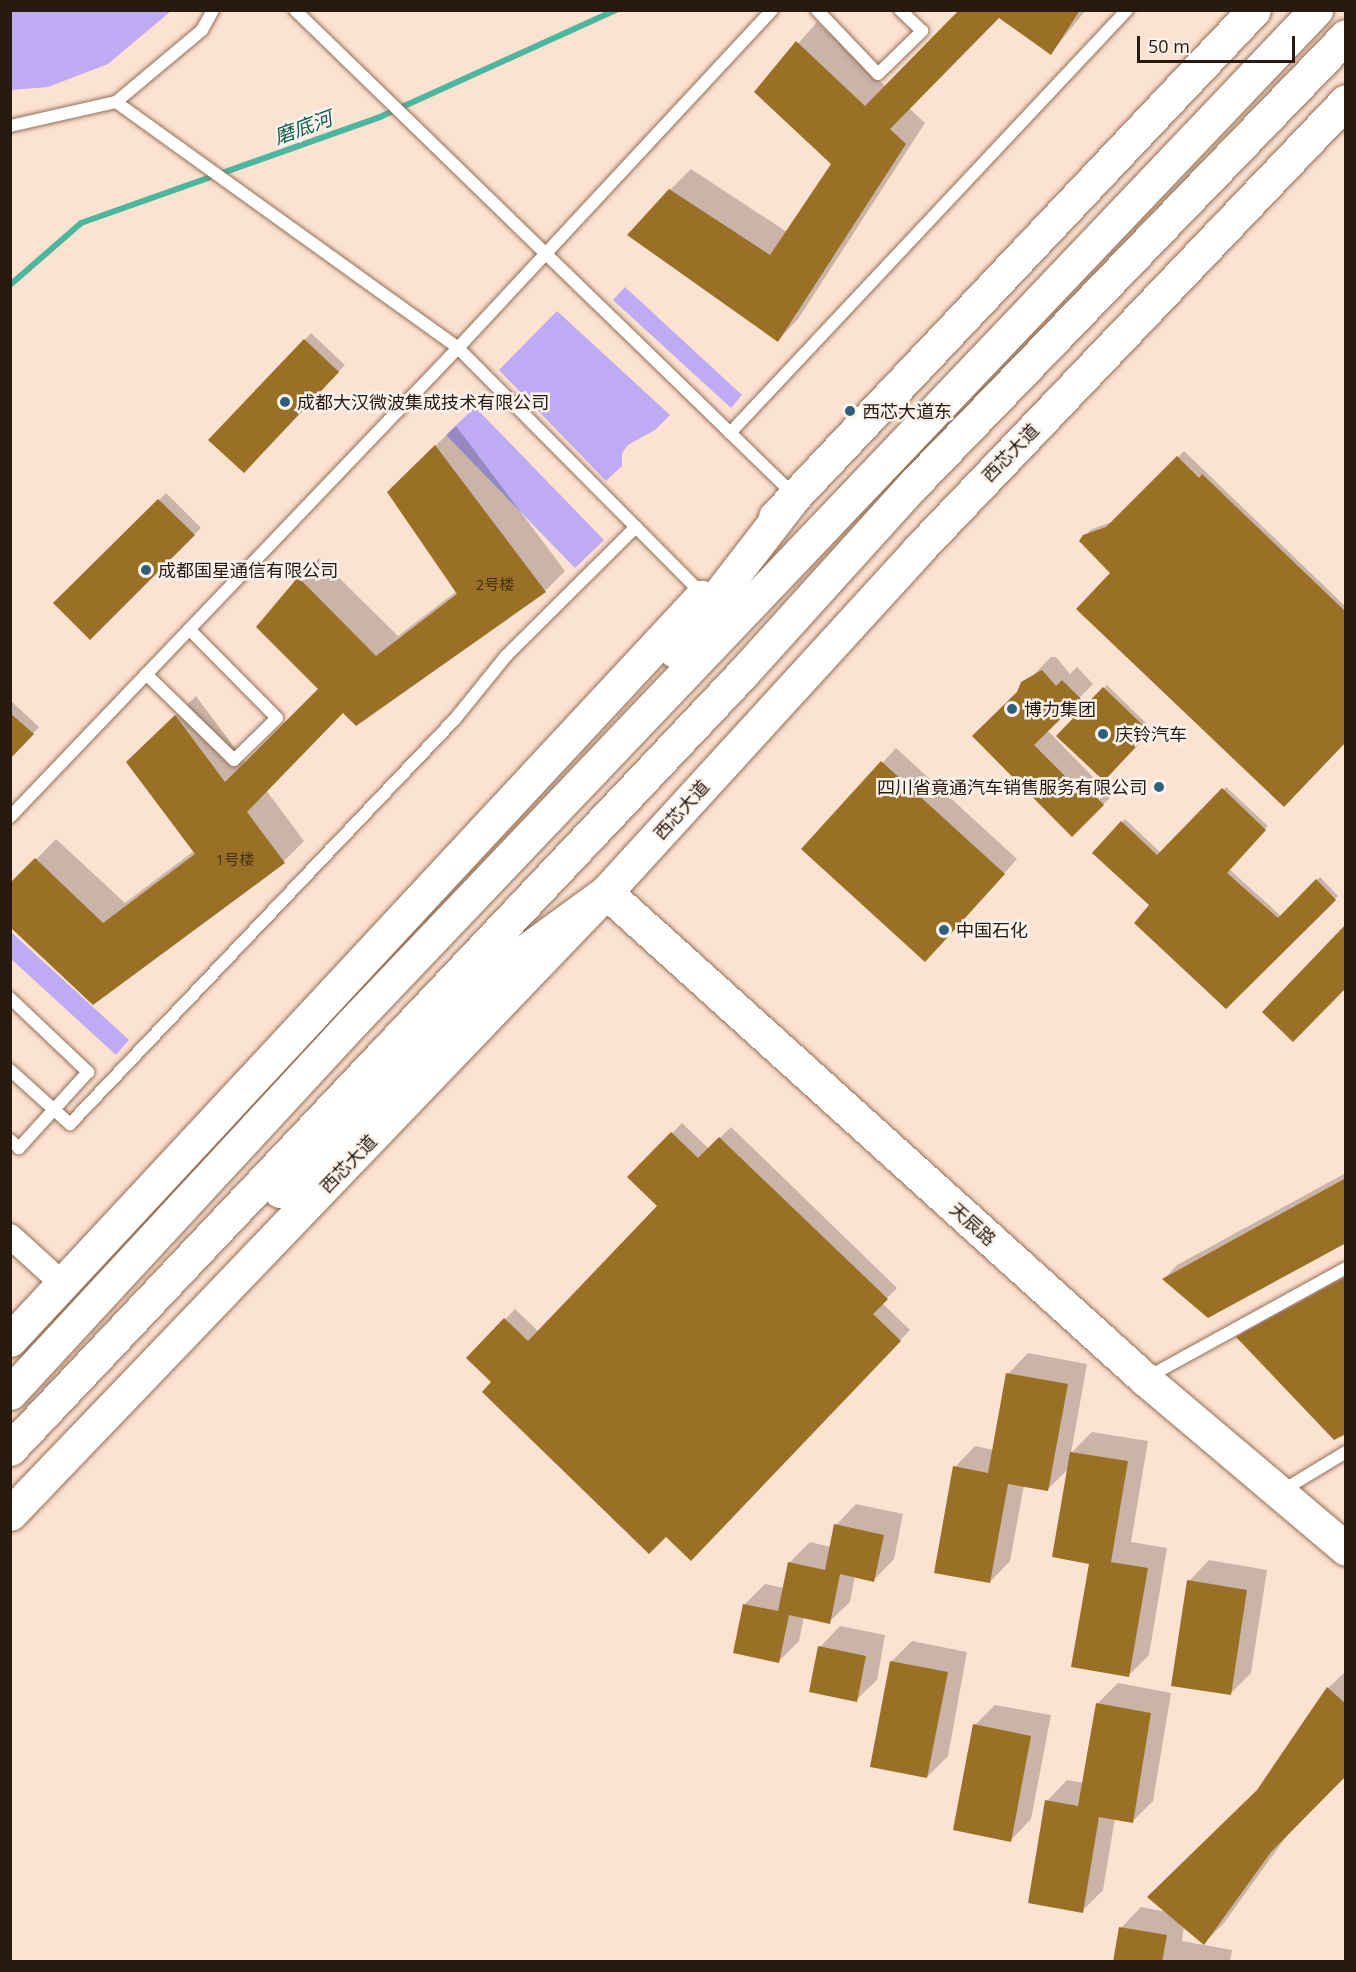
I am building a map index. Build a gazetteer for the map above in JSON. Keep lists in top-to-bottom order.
{
  "streets": {
    "main road": ["西芯大道", "天辰路"]
  },
  "crossings": [
    ["西芯大道", "天辰路"]
  ],
  "water": ["磨底河"],
  "places": [
    "成都大汉微波集成技术有限公司",
    "西芯大道东",
    "成都国星通信有限公司",
    "博力集团",
    "庆铃汽车",
    "四川省竟通汽车销售服务有限公司",
    "中国石化"
  ],
  "house_numbers": ["2号楼", "1号楼"],
  "scale_bar": "50 m"
}
